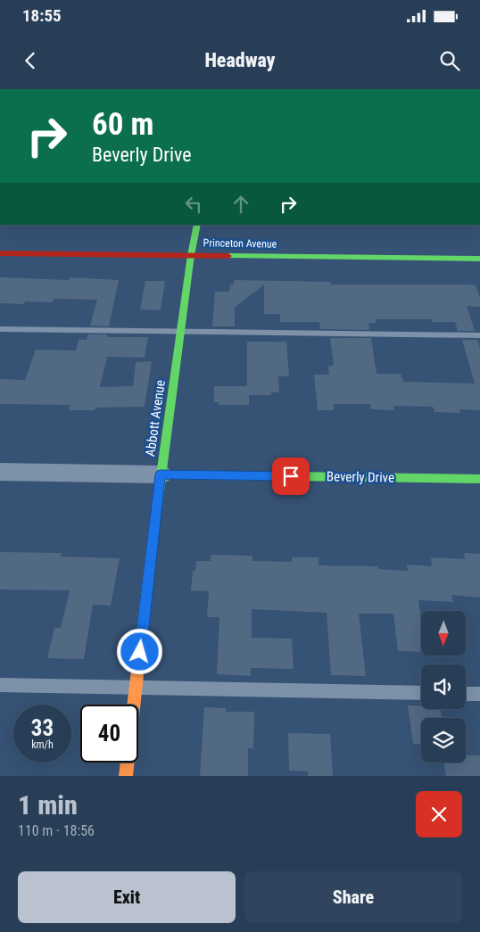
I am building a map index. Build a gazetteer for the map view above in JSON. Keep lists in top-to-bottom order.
{
  "streets": {
    "street": ["Princeton Avenue", "Abbott Avenue", "Beverly Drive"]
  },
  "crossings": [
    ["Princeton Avenue", "Abbott Avenue"],
    ["Abbott Avenue", "Beverly Drive"]
  ],
  "north": "bottom",
  "page": {
    "status": "18:55",
    "header": "Headway",
    "turn": ["60 m", "Beverly Drive"],
    "speed": "33 km/h",
    "limit": "40",
    "heading": ["1 min", "110 m · 18:56"],
    "buttons": ["Exit", "Share"]
  }
}
